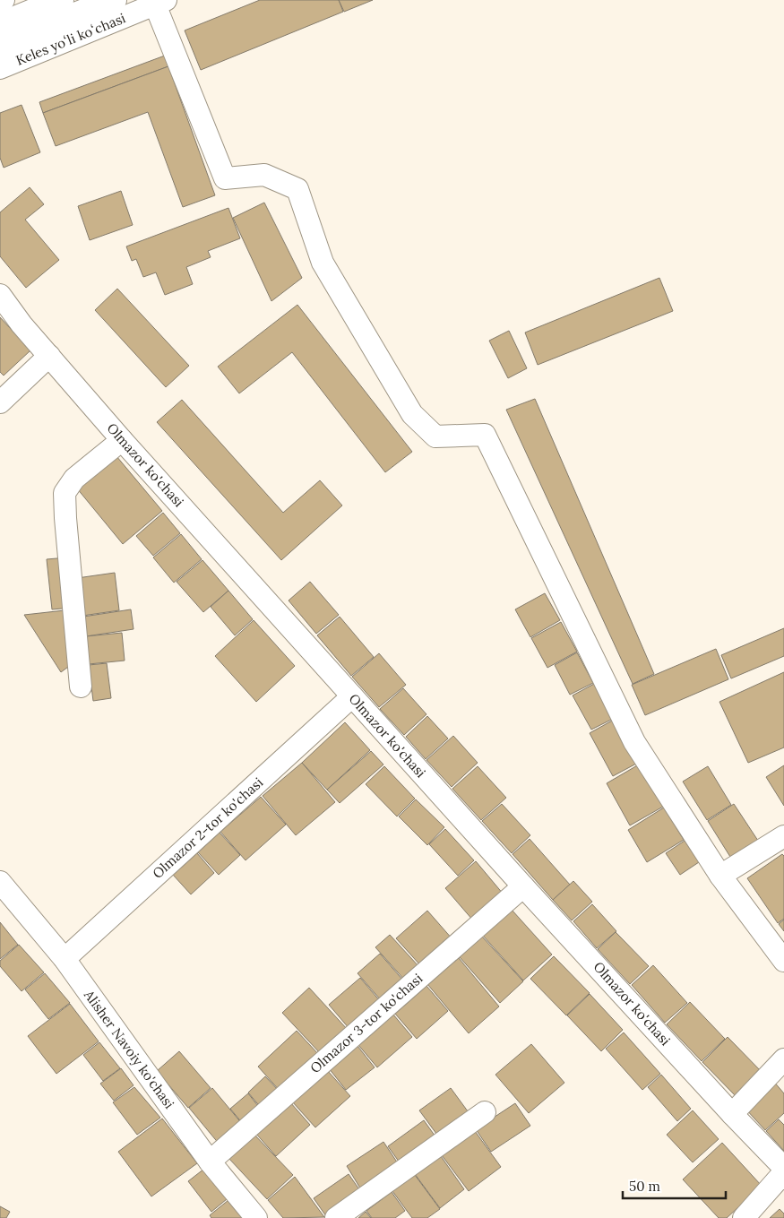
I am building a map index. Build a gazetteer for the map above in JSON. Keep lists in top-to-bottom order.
{
  "streets": {
    "main road": ["Keles yoʻli koʻchasi"],
    "street": [
      "Olmazor ko'chasi",
      "Olmazor 2-tor ko'chasi",
      "Olmazor 3-tor ko'chasi",
      "Alisher Navoiy ko'chasi"
    ]
  },
  "crossings": [
    ["Olmazor ko'chasi", "Olmazor 2-tor ko'chasi"],
    ["Olmazor ko'chasi", "Olmazor 3-tor ko'chasi"],
    ["Olmazor 2-tor ko'chasi", "Alisher Navoiy ko'chasi"],
    ["Olmazor 3-tor ko'chasi", "Alisher Navoiy ko'chasi"]
  ],
  "scale_bar": "50 m"
}
